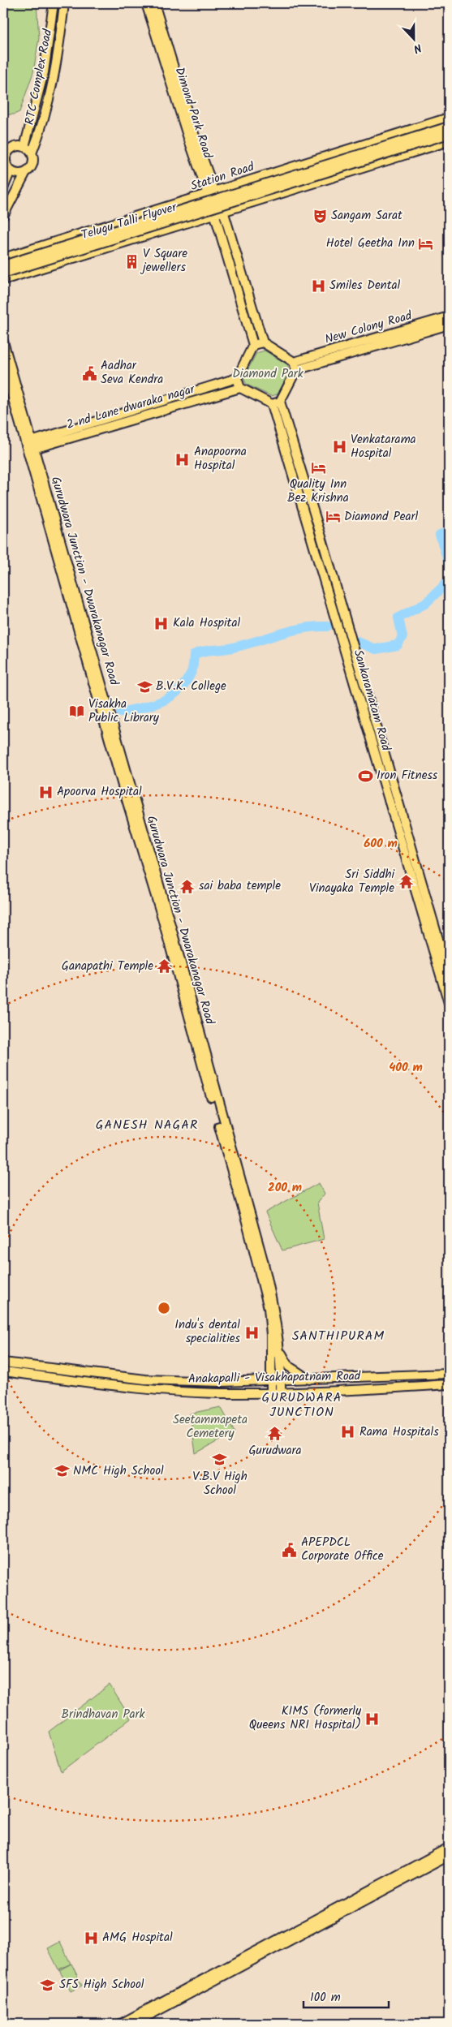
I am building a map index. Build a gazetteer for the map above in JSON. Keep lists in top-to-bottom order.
{
  "streets": {
    "main road": [
      "RTC Complex Road",
      "Dimond Park Road",
      "Station Road",
      "Telugu Talli Flyover",
      "New Colony Road",
      "2 nd Lane dwaraka nagar",
      "Gurudwara Junction - Dwarakanagar Road",
      "Sankaramatam Road",
      "Anakapalli - Visakhapatnam Road"
    ]
  },
  "crossings": [
    ["Dimond Park Road", "Station Road"],
    ["Dimond Park Road", "New Colony Road"],
    ["Dimond Park Road", "2 nd Lane dwaraka nagar"],
    ["Dimond Park Road", "Sankaramatam Road"],
    ["New Colony Road", "2 nd Lane dwaraka nagar"],
    ["New Colony Road", "Sankaramatam Road"],
    ["2 nd Lane dwaraka nagar", "Gurudwara Junction - Dwarakanagar Road"],
    ["2 nd Lane dwaraka nagar", "Sankaramatam Road"],
    ["Gurudwara Junction - Dwarakanagar Road", "Anakapalli - Visakhapatnam Road"]
  ],
  "districts": ["GANESH NAGAR", "SANTHIPURAM", "GURUDWARA JUNCTION"],
  "parks": ["Diamond Park", "Seetammapeta Cemetery", "Brindhavan Park"],
  "places": {
    "theatre": ["Sangam Sarat"],
    "hotel": ["Hotel Geetha Inn", "Quality Inn Bez Krishna", "Diamond Pearl"],
    "building": ["V Square jewellers"],
    "hospital": [
      "Smiles Dental",
      "Venkatarama Hospital",
      "Anapoorna Hospital",
      "Kala Hospital",
      "Apoorva Hospital",
      "Indu's dental specialities",
      "Rama Hospitals",
      "KIMS (formerly Queens NRI Hospital)",
      "AMG Hospital"
    ],
    "public building": ["Aadhar Seva Kendra", "APEPDCL Corporate Office"],
    "school or university": [
      "B.V.K. College",
      "V.B.V High School",
      "NMC High School",
      "SFS High School"
    ],
    "library": ["Visakha Public Library"],
    "sports": ["Iron Fitness"],
    "temple": [
      "Sri Siddhi Vinayaka Temple",
      "sai baba temple",
      "Ganapathi Temple",
      "Gurudwara"
    ]
  },
  "scale_bar": "100 m",
  "north": "bottom",
  "rings": ["600 m", "400 m", "200 m"]
}
